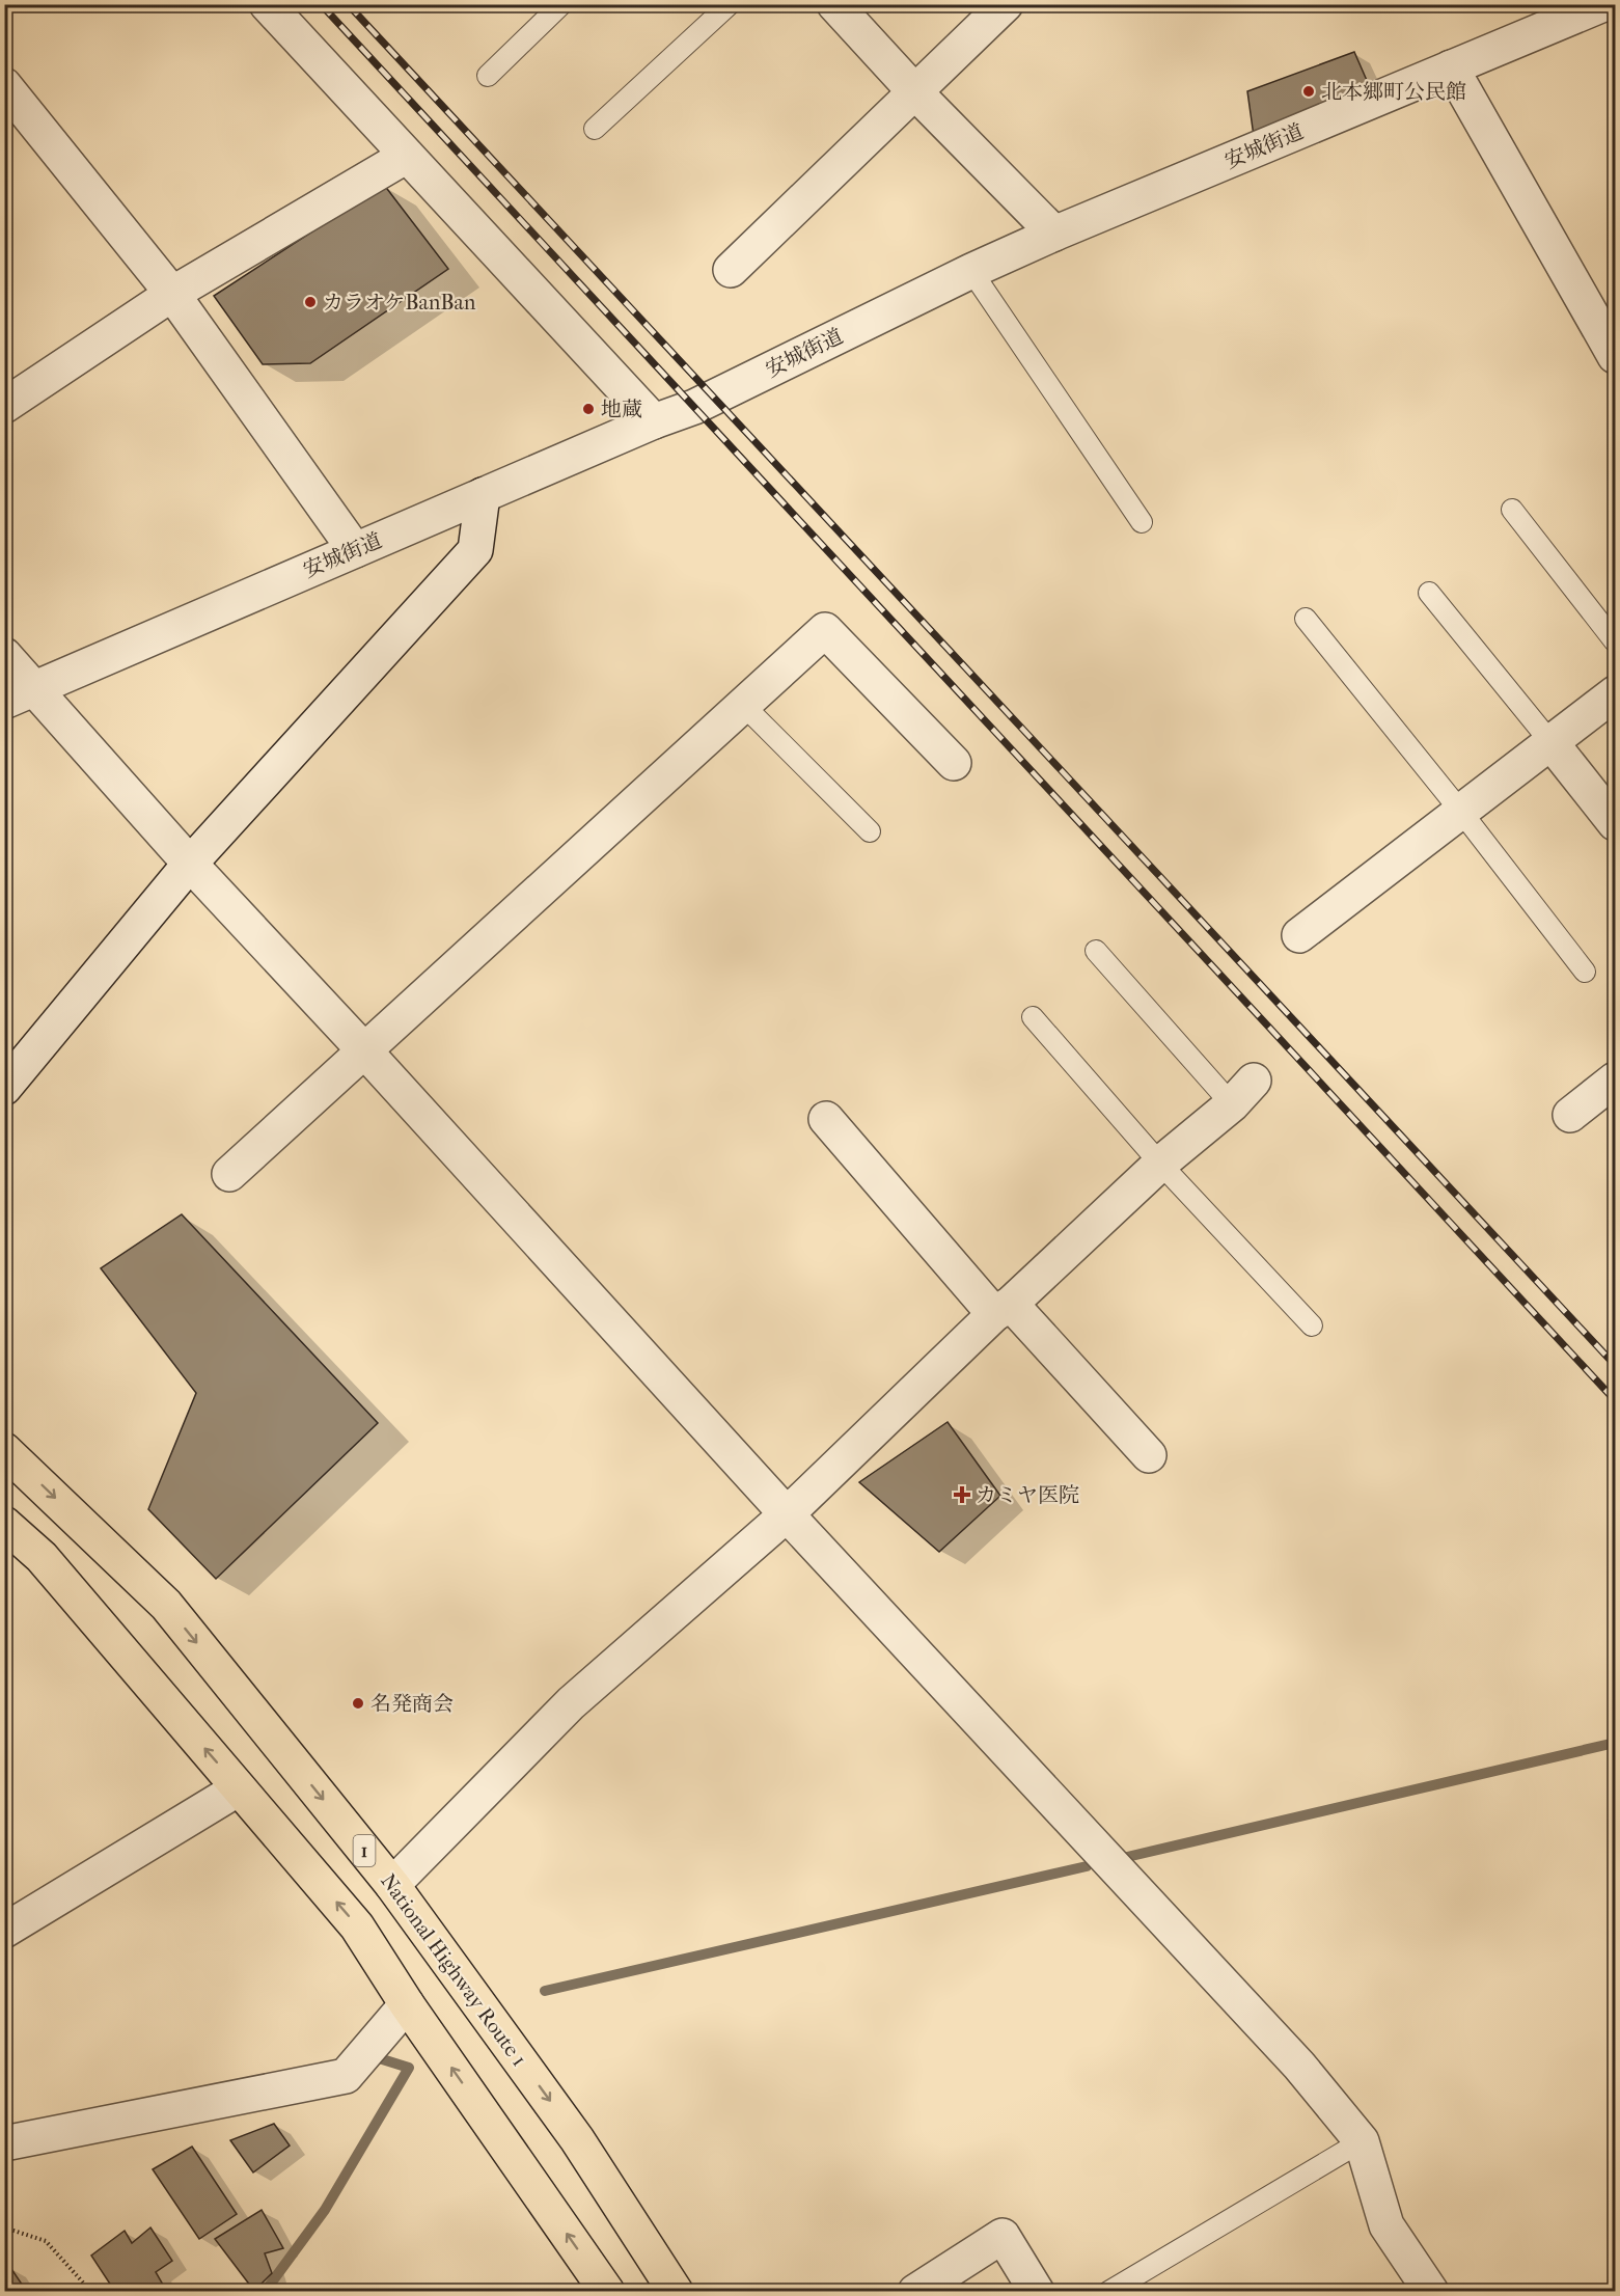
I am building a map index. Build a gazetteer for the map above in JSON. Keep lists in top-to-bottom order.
{
  "streets": {
    "highway": ["1", "National Highway Route 1"],
    "street": ["安城街道"]
  },
  "places": {
    "other": [
      "北本郷町公民館",
      "カラオケBanBan",
      "地蔵",
      "名発商会"
    ],
    "health": ["カミヤ医院"]
  }
}
